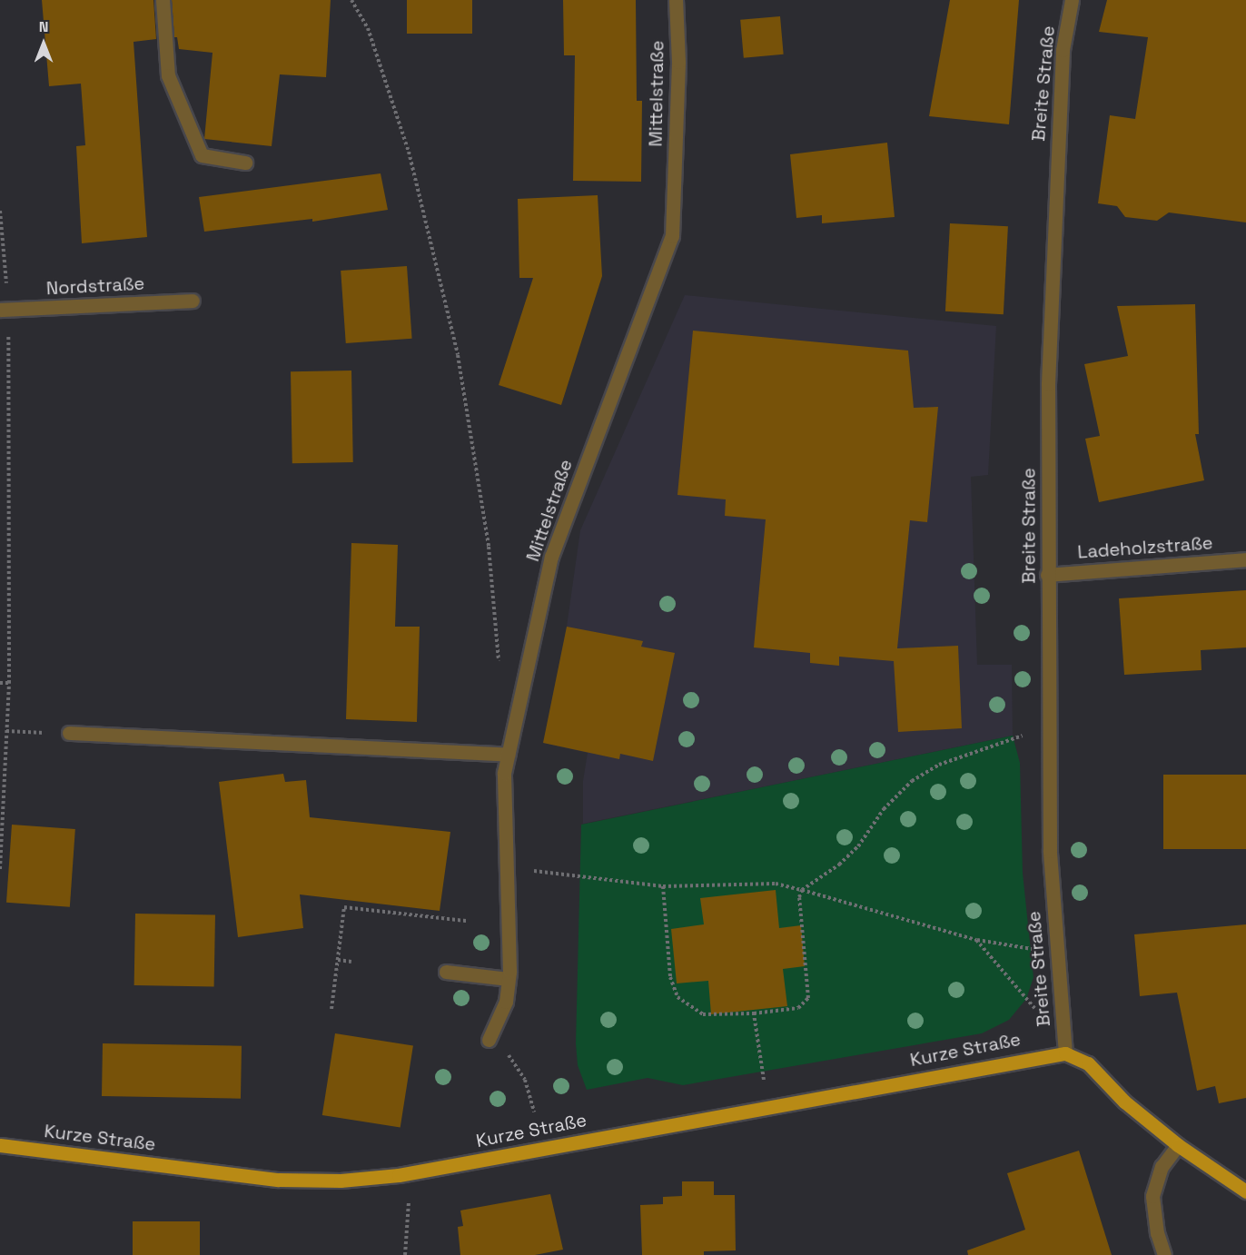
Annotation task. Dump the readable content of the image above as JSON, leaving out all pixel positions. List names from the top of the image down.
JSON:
{
  "streets": {
    "main road": ["Kurze Straße"],
    "street": [
      "Breite Straße",
      "Mittelstraße",
      "Nordstraße",
      "Ladeholzstraße"
    ]
  },
  "crossings": [
    ["Breite Straße", "Ladeholzstraße"],
    ["Breite Straße", "Kurze Straße"]
  ],
  "north": "top"
}
